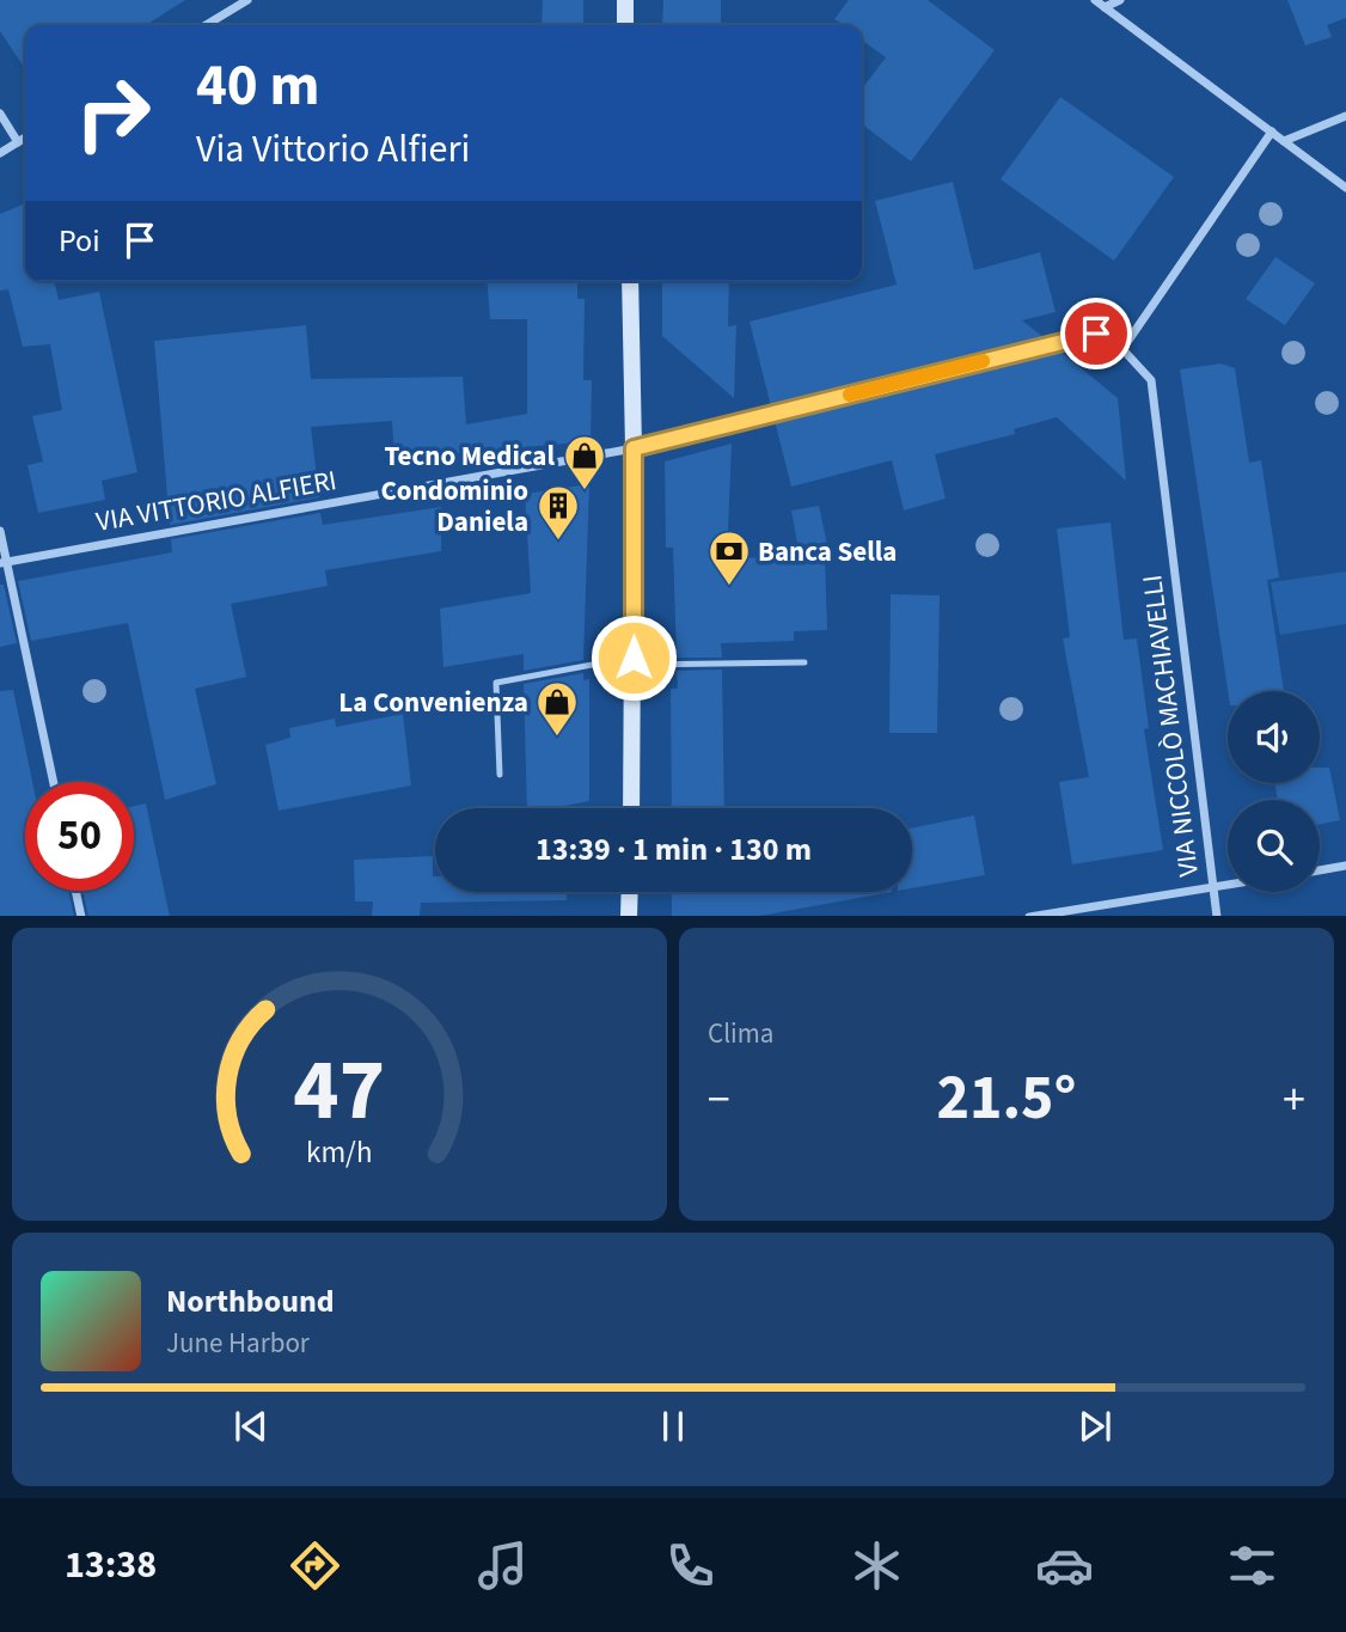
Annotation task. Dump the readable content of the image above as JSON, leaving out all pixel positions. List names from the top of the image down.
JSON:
{
  "streets": {
    "street": ["VIA VITTORIO ALFIERI", "VIA NICCOLÒ MACHIAVELLI"]
  },
  "crossings": [
    ["VIA VITTORIO ALFIERI", "VIA NICCOLÒ MACHIAVELLI"]
  ],
  "places": {
    "shop": ["Tecno Medical", "La Convenienza"],
    "building": ["Condominio Daniela"],
    "bank": ["Banca Sella"]
  },
  "page": {
    "turn": ["40 m", "Via Vittorio Alfieri"],
    "then": "Poi",
    "limit": "50",
    "trip": "13:39 · 1 min · 130 m",
    "tile": "Clima",
    "heat": ["−", "21.5°", "+"],
    "song": ["Northbound", "June Harbor"],
    "tabs": "13:38",
    "gauge": ["47", "km/h"]
  }
}
